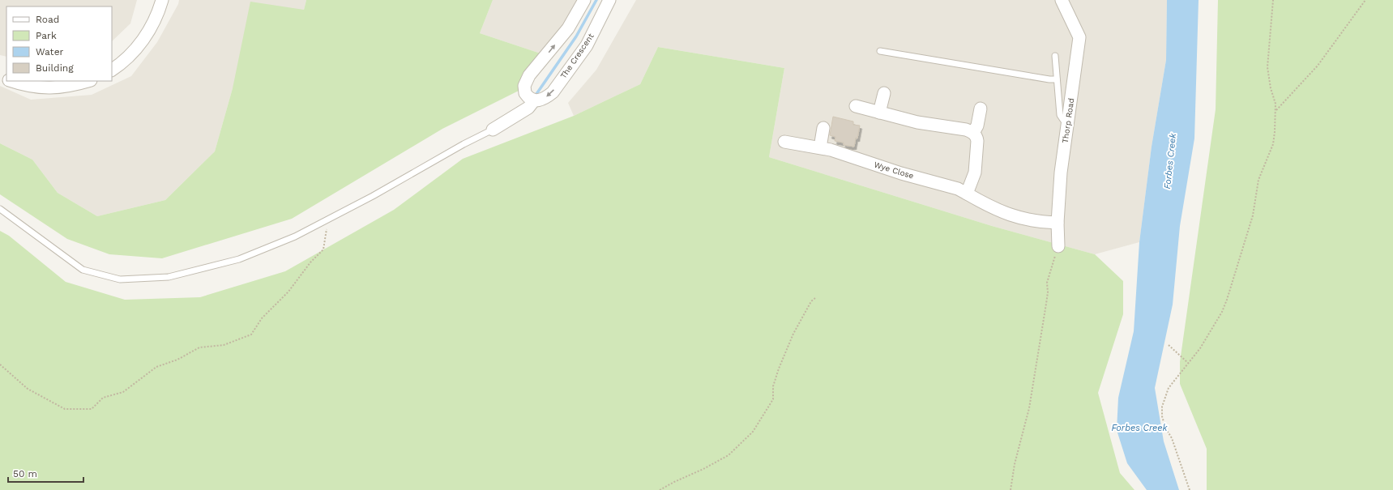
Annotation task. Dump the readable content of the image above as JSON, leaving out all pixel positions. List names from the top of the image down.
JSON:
{
  "streets": {
    "street": ["The Crescent", "Thorp Road", "Wye Close"]
  },
  "crossings": [
    ["Thorp Road", "Wye Close"]
  ],
  "one_way": ["The Crescent"],
  "water": ["Forbes Creek"],
  "legend": [
    "Road",
    "Park",
    "Water",
    "Building"
  ],
  "scale_bar": "50 m"
}
